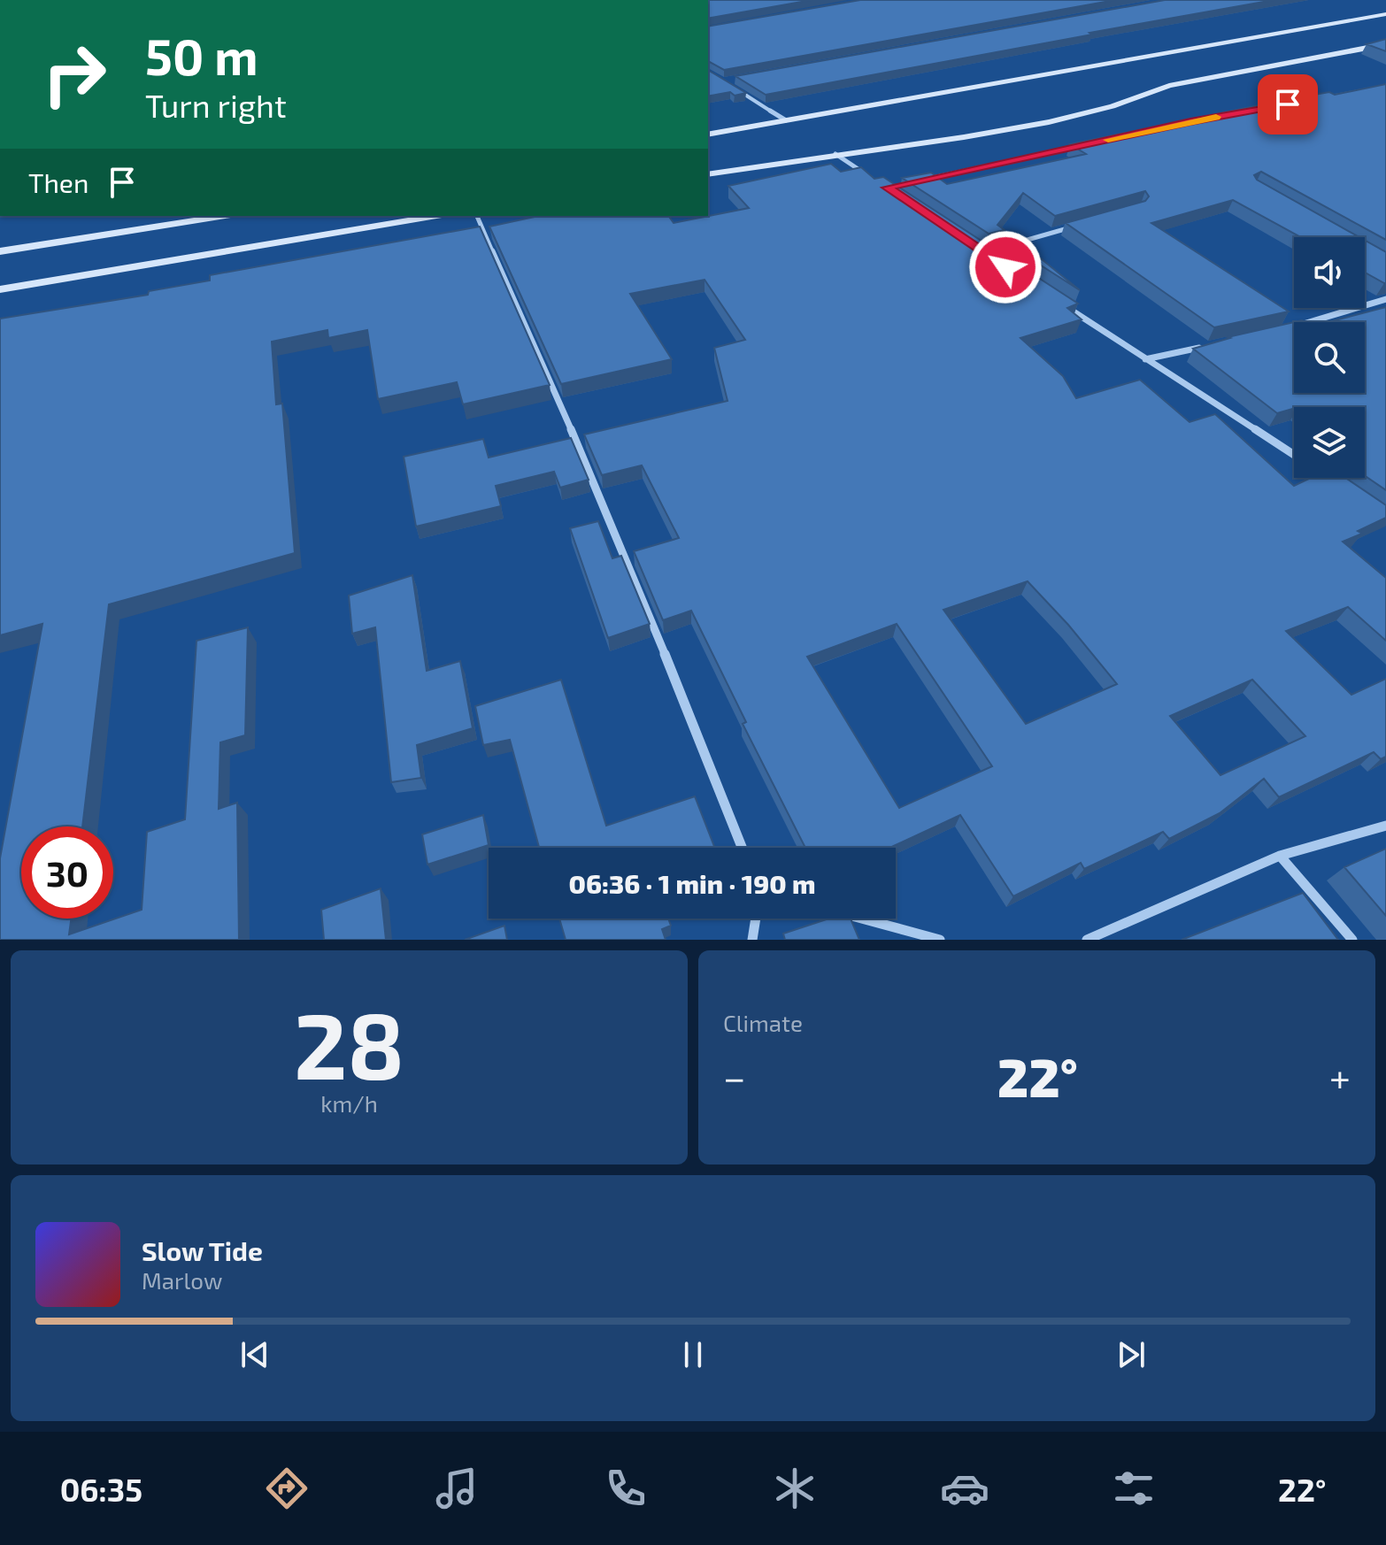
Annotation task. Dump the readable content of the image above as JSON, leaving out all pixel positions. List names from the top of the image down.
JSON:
{
  "page": {
    "turn": ["50 m", "Turn right"],
    "then": "Then",
    "limit": "30",
    "trip": "06:36 · 1 min · 190 m",
    "tile": [
      ["28", "km/h"],
      "Climate"
    ],
    "heat": ["−", "22°", "+"],
    "song": ["Slow Tide", "Marlow"],
    "tabs": ["06:35", "22°"]
  }
}
